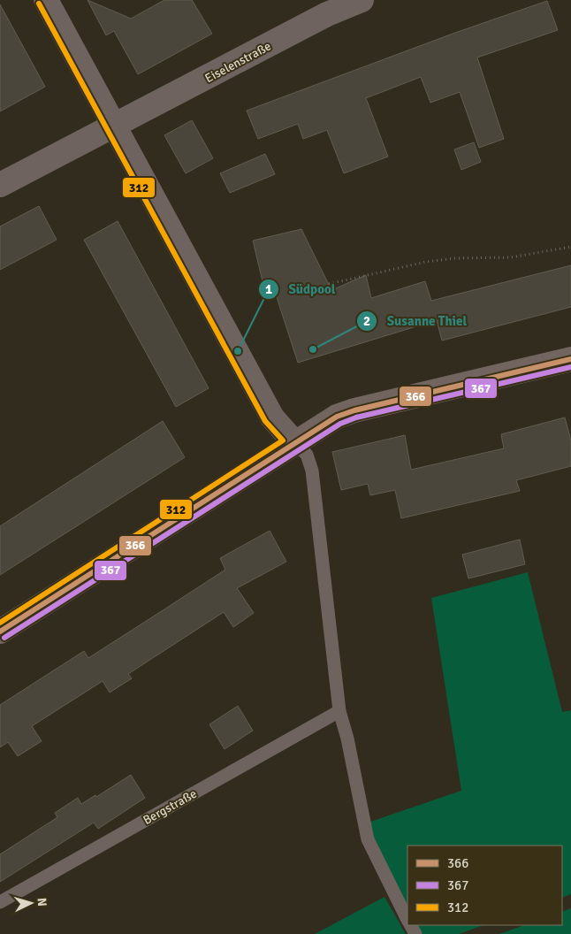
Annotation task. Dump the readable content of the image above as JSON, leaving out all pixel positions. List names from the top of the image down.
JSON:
{
  "streets": {
    "street": ["Eiselenstraße"],
    "lane": ["Bergstraße"]
  },
  "places": ["Susanne Thiel", "Südpool"],
  "lines": ["transit line 312", "transit line 366", "transit line 367"],
  "legend": ["366", "367", "312"],
  "north": "right"
}
